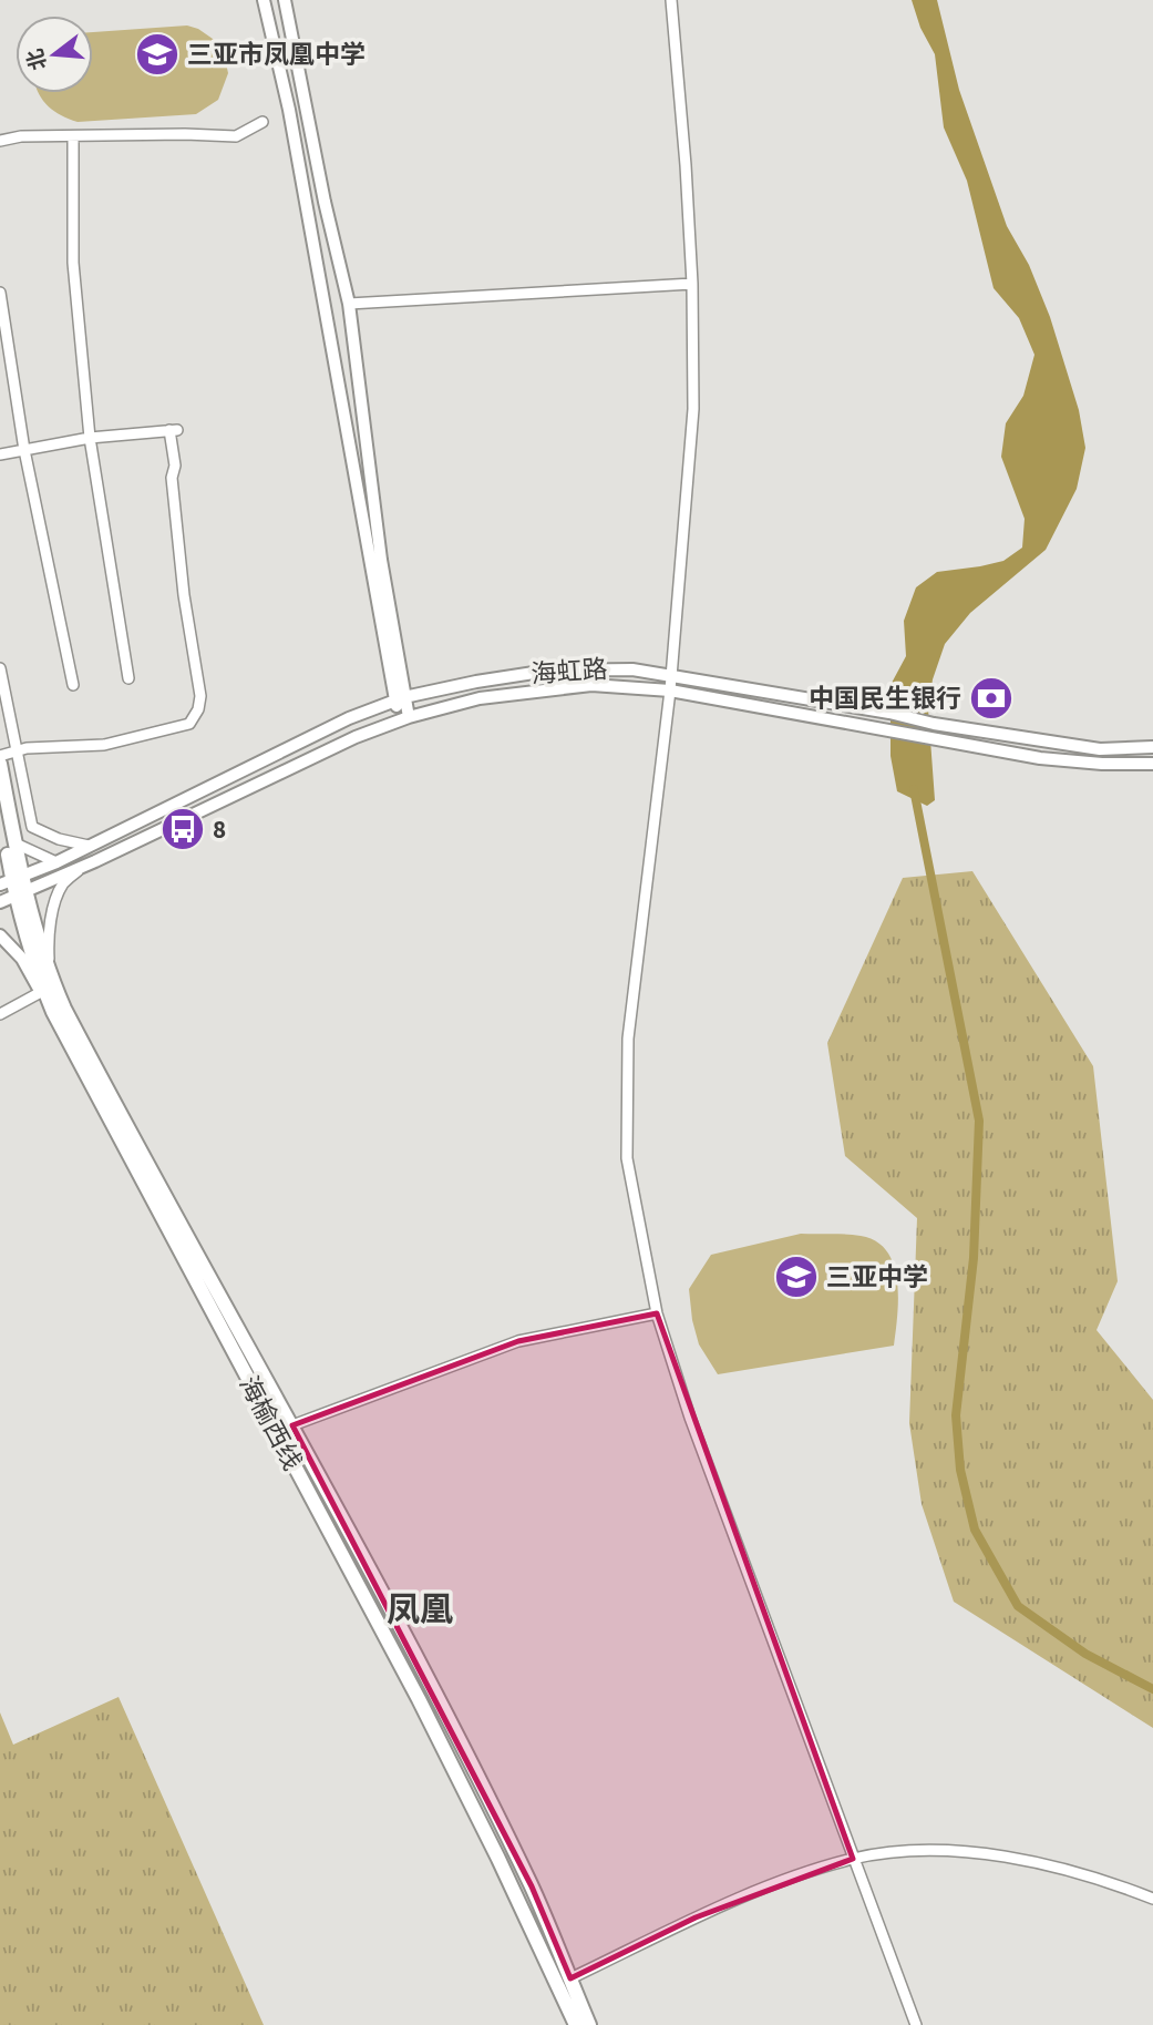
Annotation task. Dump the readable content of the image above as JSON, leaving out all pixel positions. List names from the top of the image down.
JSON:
{
  "streets": {
    "highway": ["海榆西线"],
    "main road": ["海虹路"]
  },
  "crossings": [
    ["海虹路", "海榆西线"]
  ],
  "districts": ["凤凰"],
  "places": {
    "school or university": ["三亚市凤凰中学", "三亚中学"],
    "bank": ["中国民生银行"],
    "bus stop": ["8"]
  },
  "north": "left"
}
